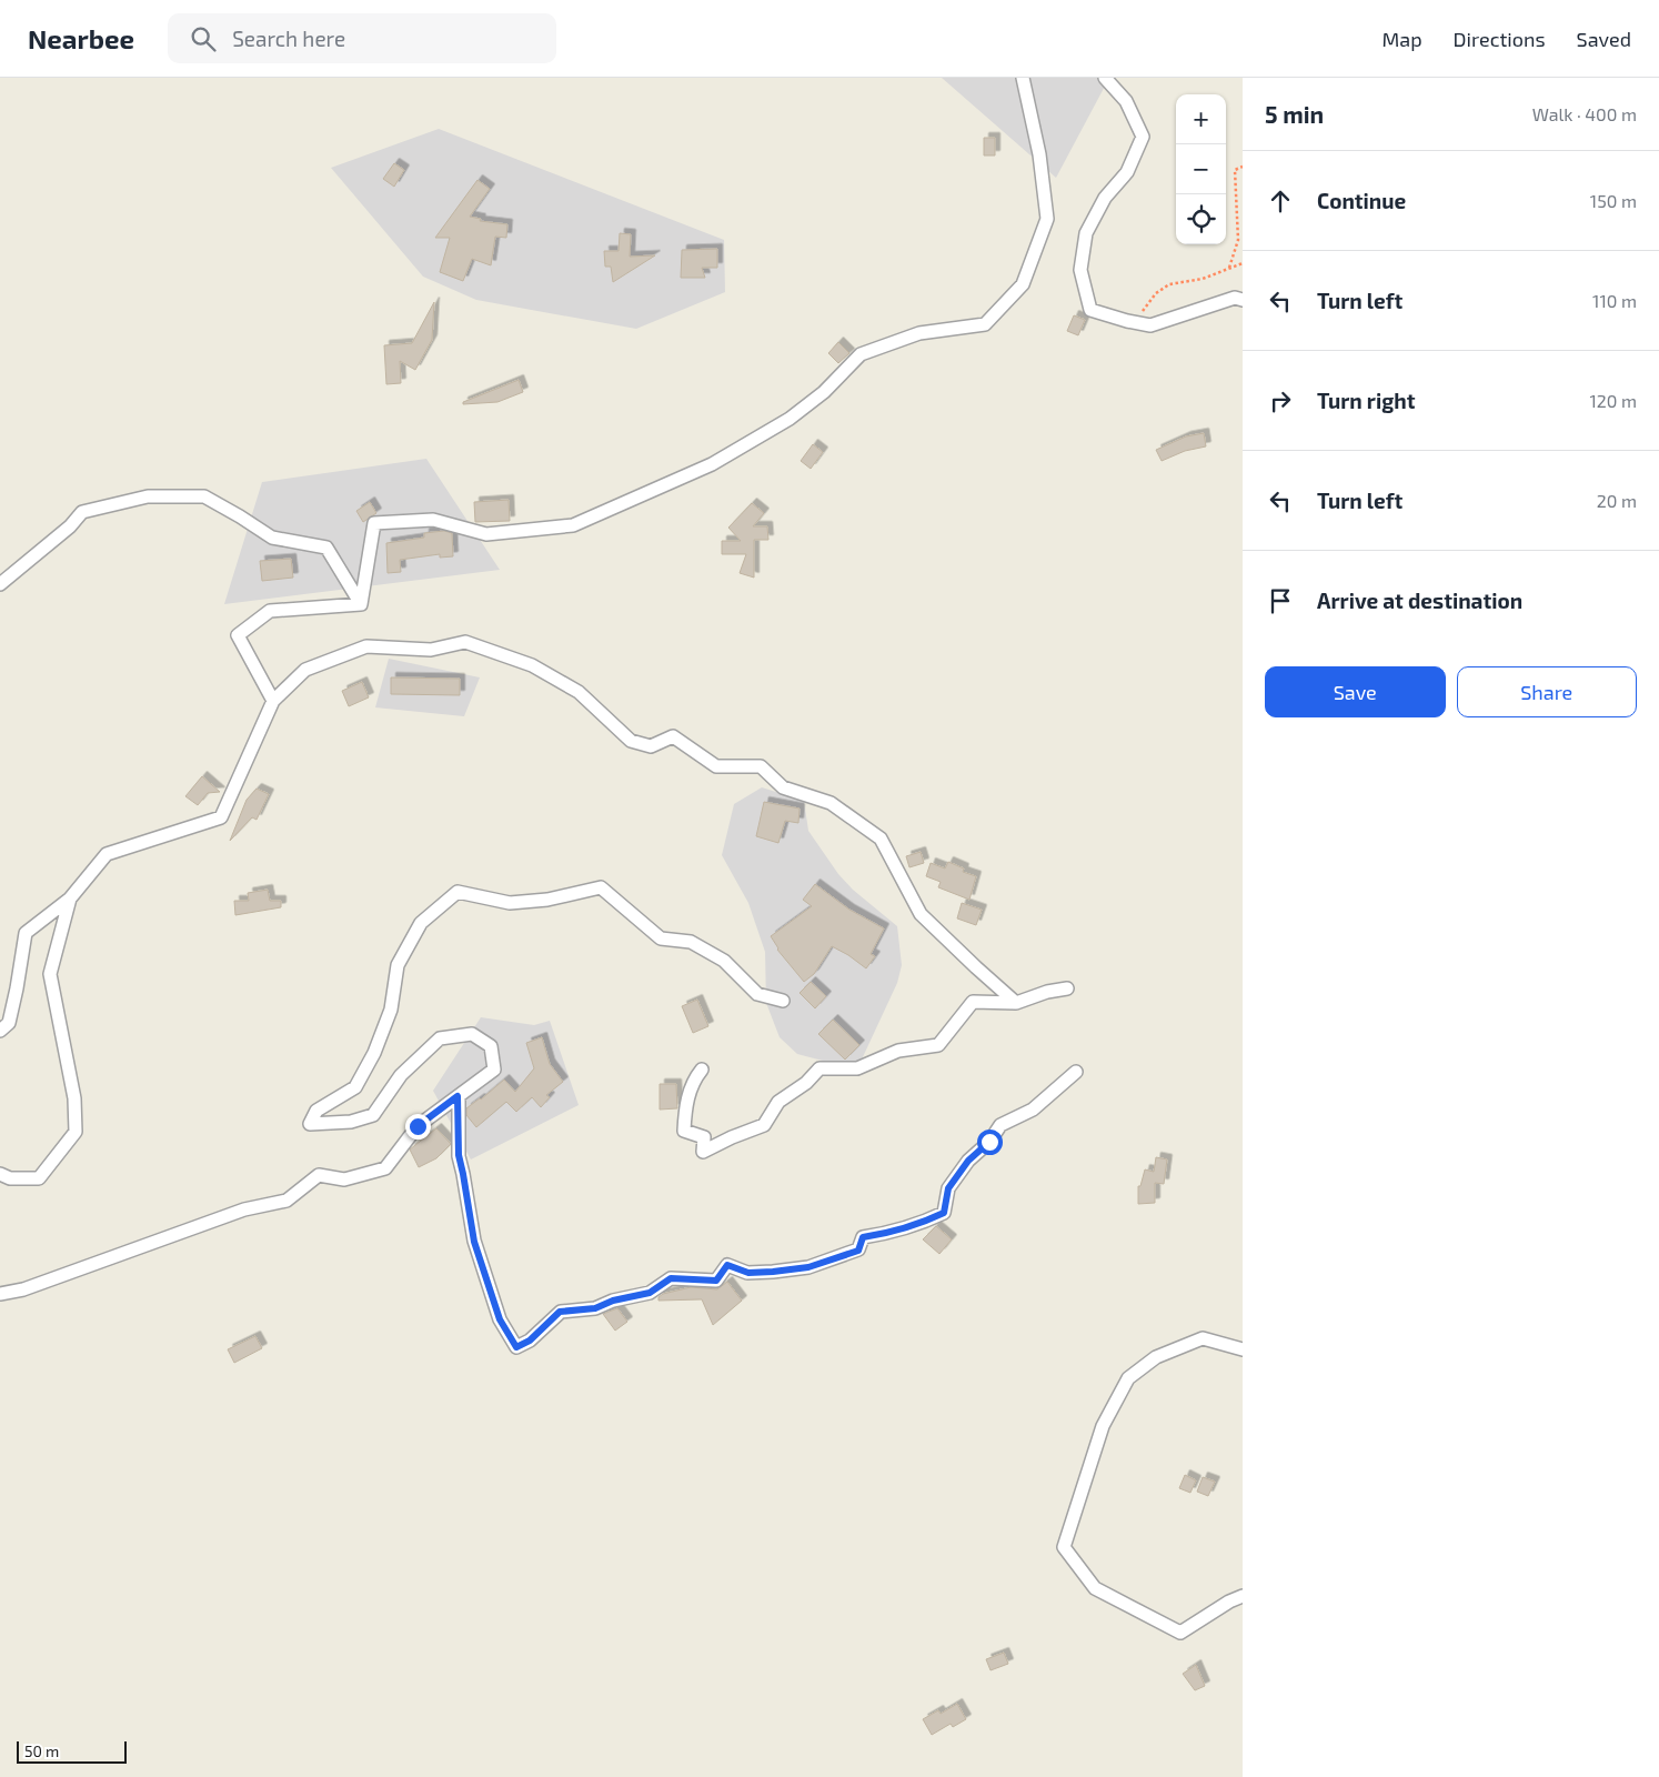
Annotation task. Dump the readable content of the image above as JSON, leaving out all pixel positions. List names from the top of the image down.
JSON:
{
  "scale_bar": "50 m",
  "page": {
    "header": "Nearbee",
    "search": "Search here",
    "nav": ["Map", "Directions", "Saved"],
    "heading": ["5 min", "Walk · 400 m"],
    "map_buttons": ["+", "−"],
    "list": [
      ["Continue", "150 m"],
      ["Turn left", "110 m"],
      ["Turn right", "120 m"],
      ["Turn left", "20 m"],
      "Arrive at destination"
    ],
    "buttons": ["Save", "Share"],
    "scale": "50 m"
  }
}
